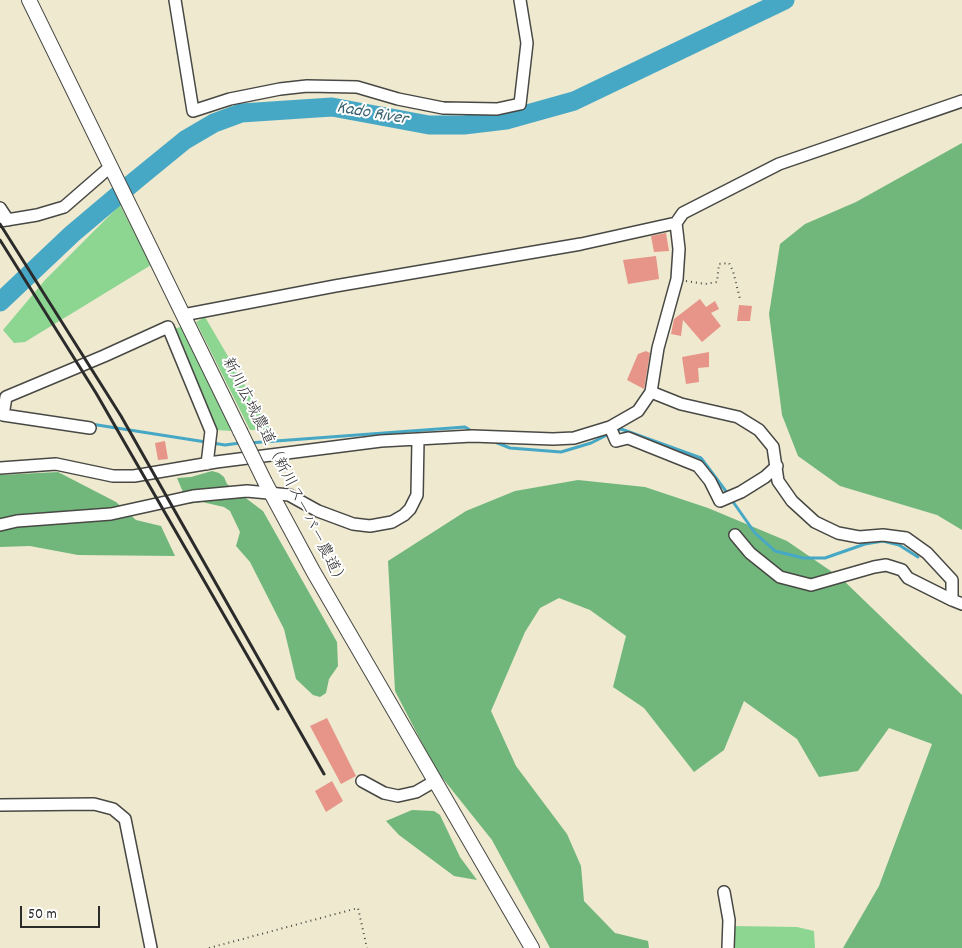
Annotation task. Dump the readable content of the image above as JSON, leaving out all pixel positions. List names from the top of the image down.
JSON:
{
  "streets": {
    "street": ["新川広域農道（新川スーパー農道）"]
  },
  "water": ["Kado River"],
  "scale_bar": "50 m"
}
